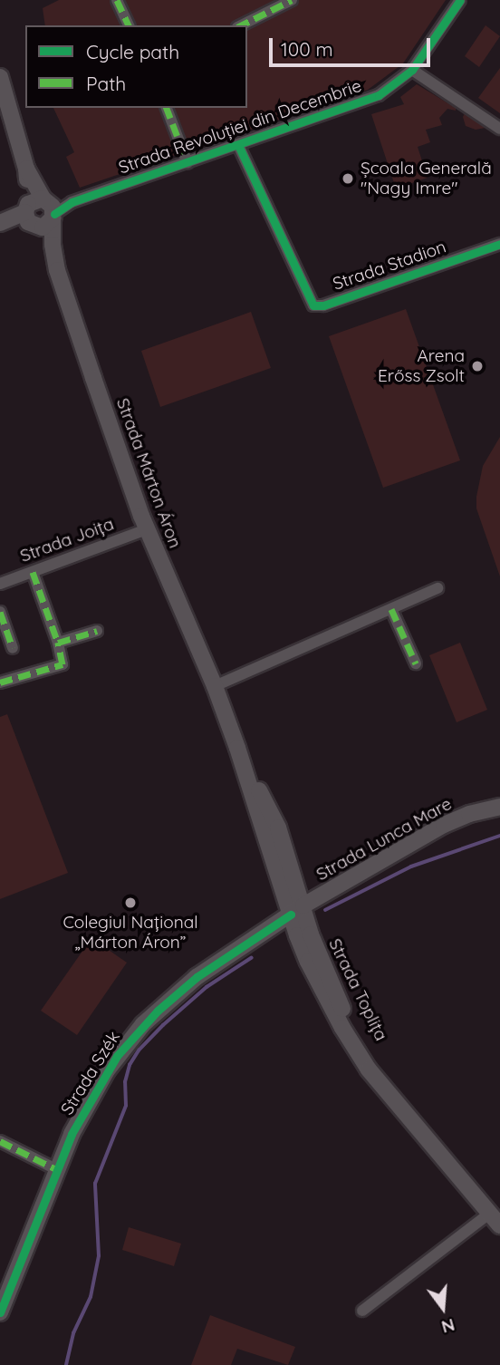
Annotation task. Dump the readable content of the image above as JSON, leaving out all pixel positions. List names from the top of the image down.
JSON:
{
  "streets": {
    "main road": [
      "Strada Márton Áron",
      "Strada Lunca Mare",
      "Strada Toplița",
      "Strada Szék"
    ],
    "street": ["Strada Revoluției din Decembrie", "Strada Stadion", "Strada Joița"]
  },
  "crossings": [
    ["Strada Revoluției din Decembrie", "Strada Stadion"],
    ["Strada Revoluției din Decembrie", "Strada Márton Áron"],
    ["Strada Márton Áron", "Strada Joița"],
    ["Strada Márton Áron", "Strada Lunca Mare"],
    ["Strada Márton Áron", "Strada Toplița"],
    ["Strada Márton Áron", "Strada Szék"],
    ["Strada Lunca Mare", "Strada Toplița"],
    ["Strada Lunca Mare", "Strada Szék"],
    ["Strada Toplița", "Strada Szék"]
  ],
  "places": ["Școala Generală \"Nagy Imre\"", "Arena Erőss Zsolt", "Colegiul Național „Márton Áron”"],
  "legend": ["Cycle path", "Path"],
  "scale_bar": "100 m",
  "north": "bottom"
}
